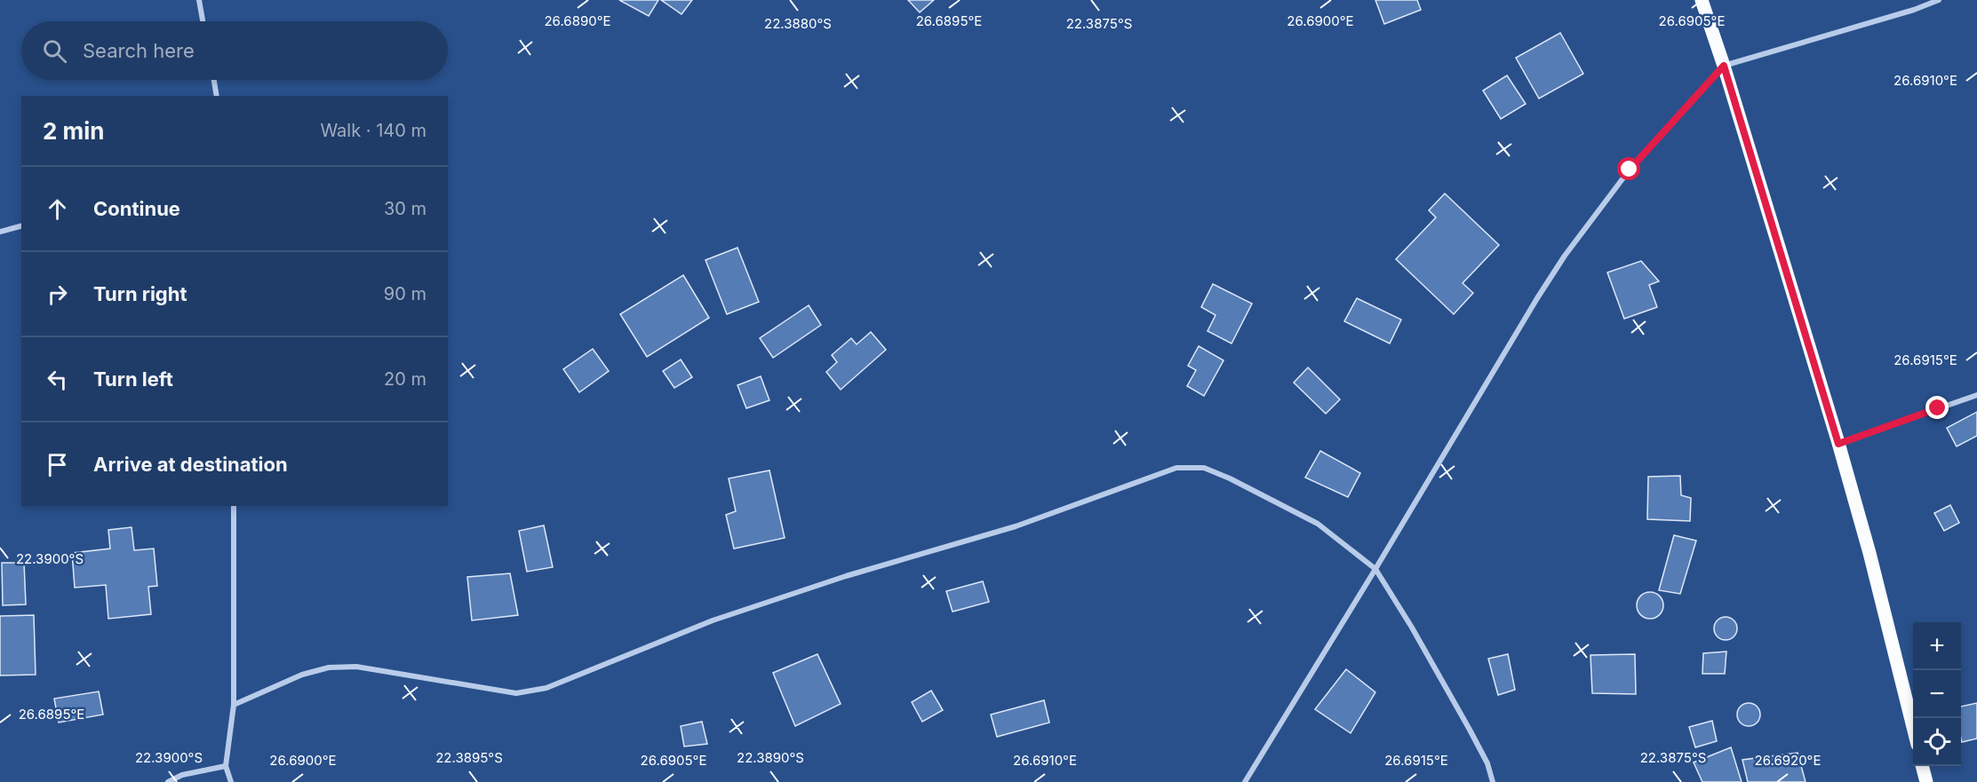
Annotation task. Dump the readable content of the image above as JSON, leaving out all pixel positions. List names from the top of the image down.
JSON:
{
  "page": {
    "search": "Search here",
    "heading": ["2 min", "Walk · 140 m"],
    "list": [
      ["Continue", "30 m"],
      ["Turn right", "90 m"],
      ["Turn left", "20 m"],
      "Arrive at destination"
    ],
    "map_buttons": ["+", "−"]
  },
  "coordinates": [
    "26.6890°E",
    "26.6895°E",
    "26.6900°E",
    "26.6905°E",
    "22.3880°S",
    "22.3875°S",
    "26.6910°E",
    "26.6915°E",
    "22.3900°S",
    "22.3895°S",
    "22.3890°S",
    "26.6920°E"
  ]
}
